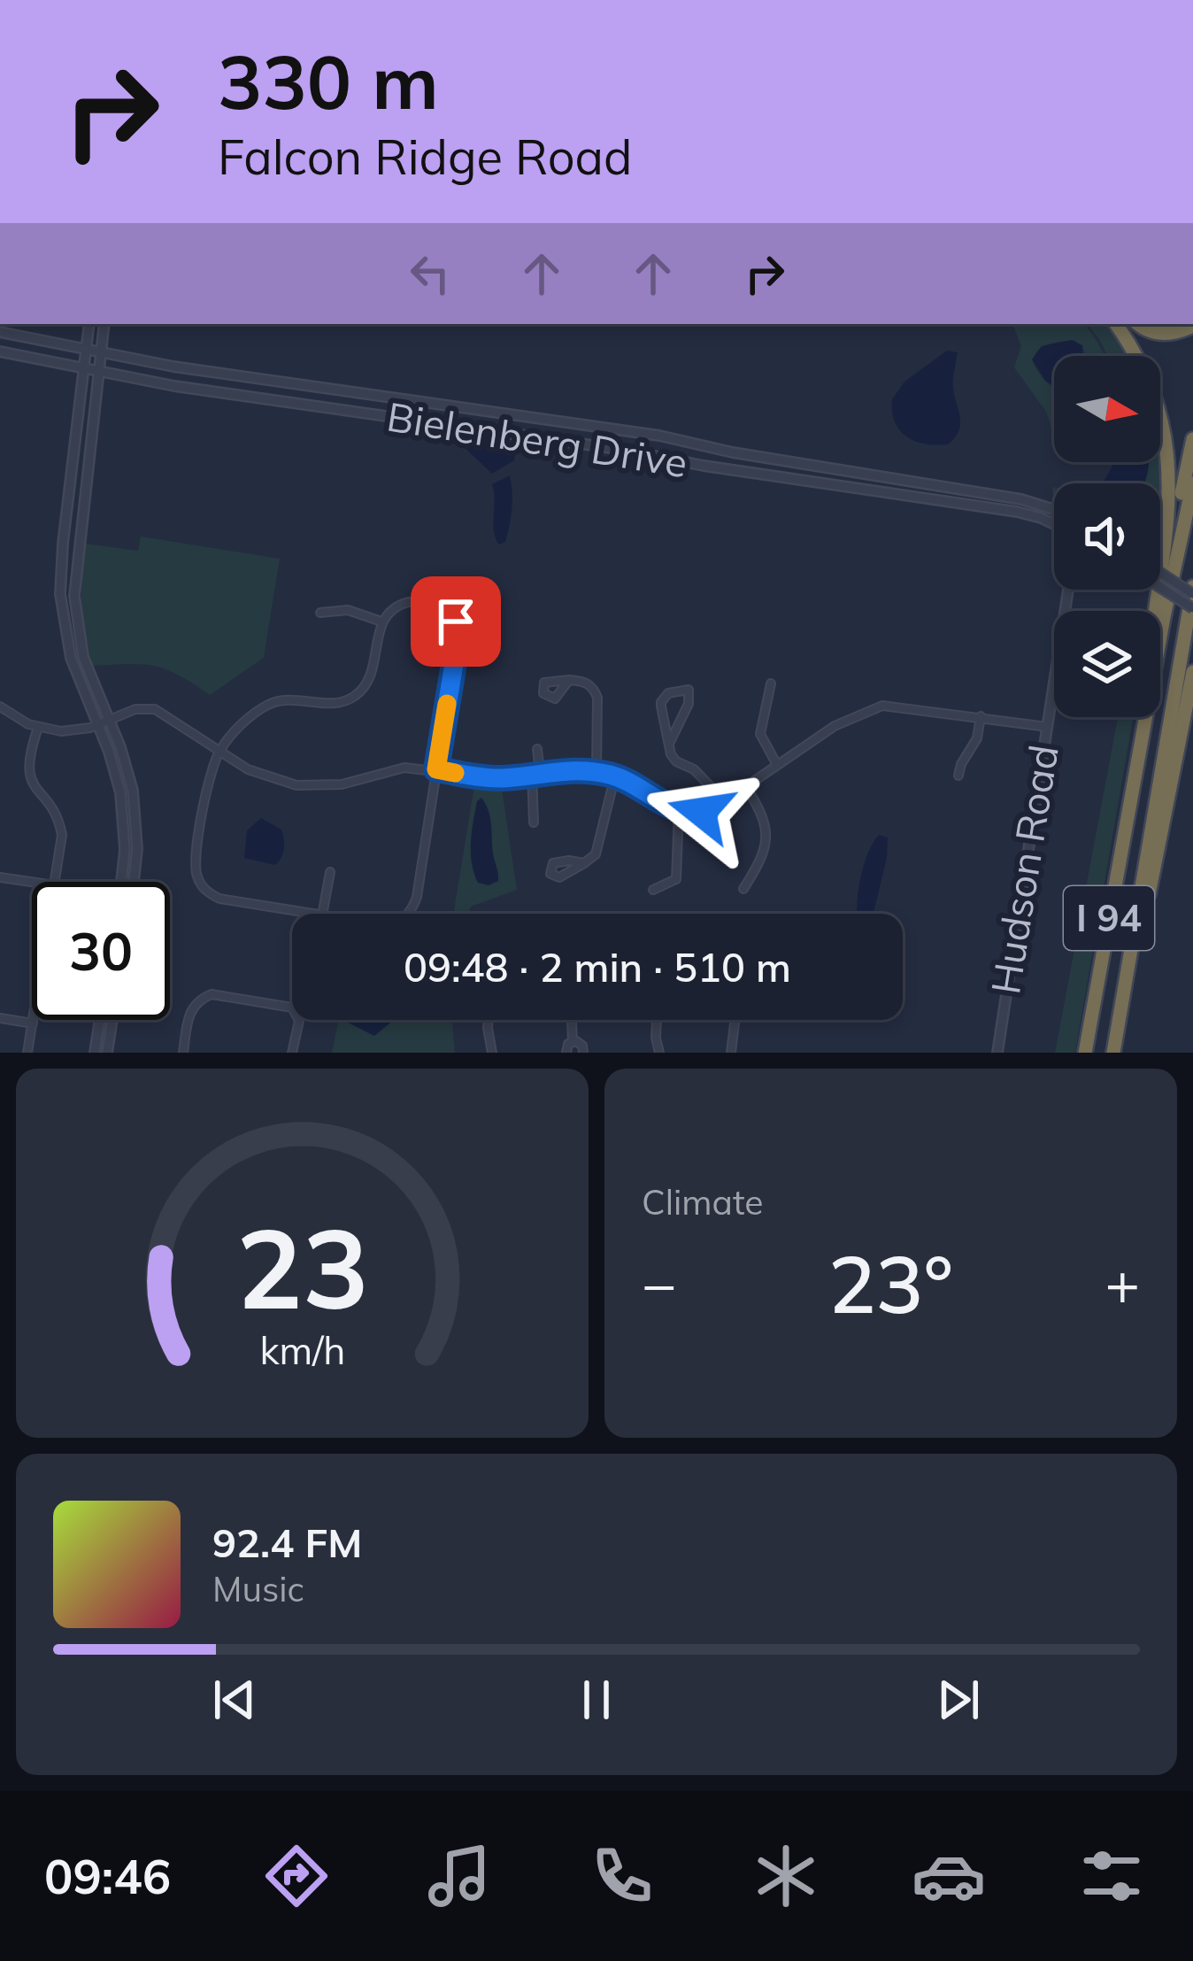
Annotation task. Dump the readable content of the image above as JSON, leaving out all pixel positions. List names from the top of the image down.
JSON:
{
  "streets": {
    "highway": ["I 94"],
    "street": ["Bielenberg Drive", "Hudson Road"]
  },
  "north": "right",
  "page": {
    "turn": ["330 m", "Falcon Ridge Road"],
    "limit": "30",
    "trip": "09:48 · 2 min · 510 m",
    "tile": "Climate",
    "heat": ["−", "23°", "+"],
    "song": ["92.4 FM", "Music"],
    "tabs": "09:46",
    "gauge": ["23", "km/h"]
  }
}
